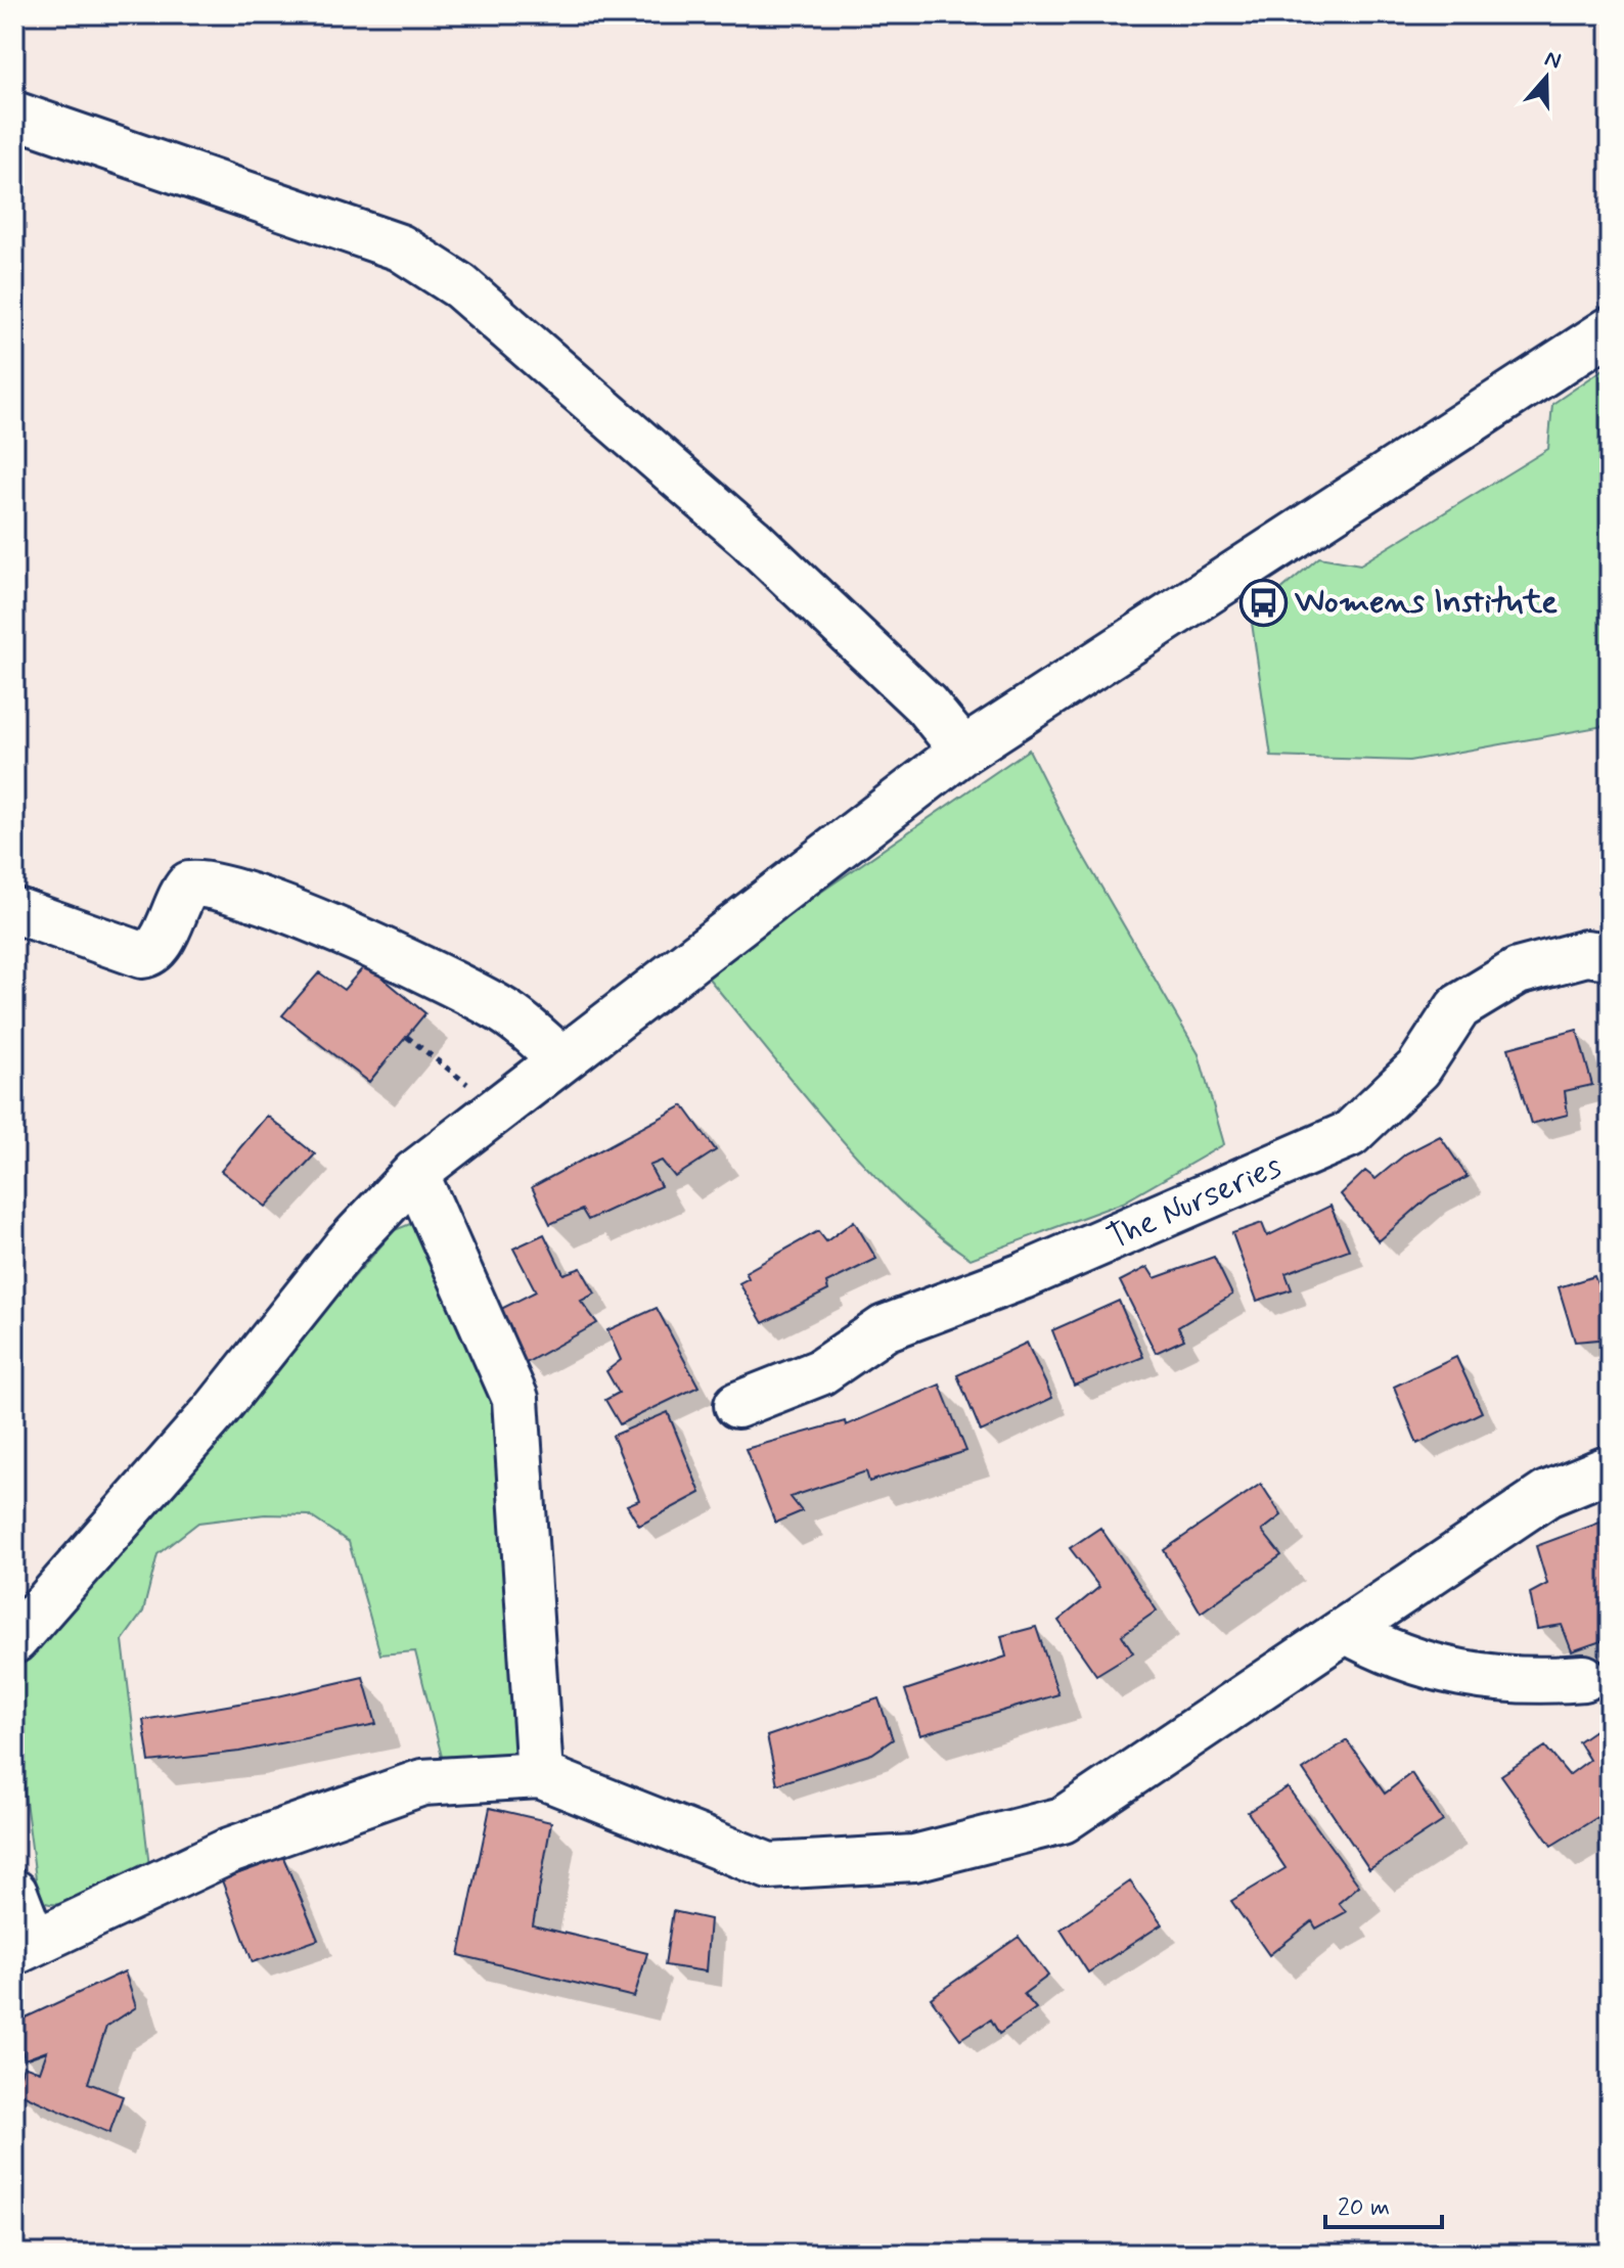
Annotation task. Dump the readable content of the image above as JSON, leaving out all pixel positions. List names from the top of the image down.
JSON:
{
  "streets": {
    "street": ["The Nurseries"]
  },
  "places": {
    "bus stop": ["Womens Institute"]
  },
  "scale_bar": "20 m",
  "north": "top"
}
